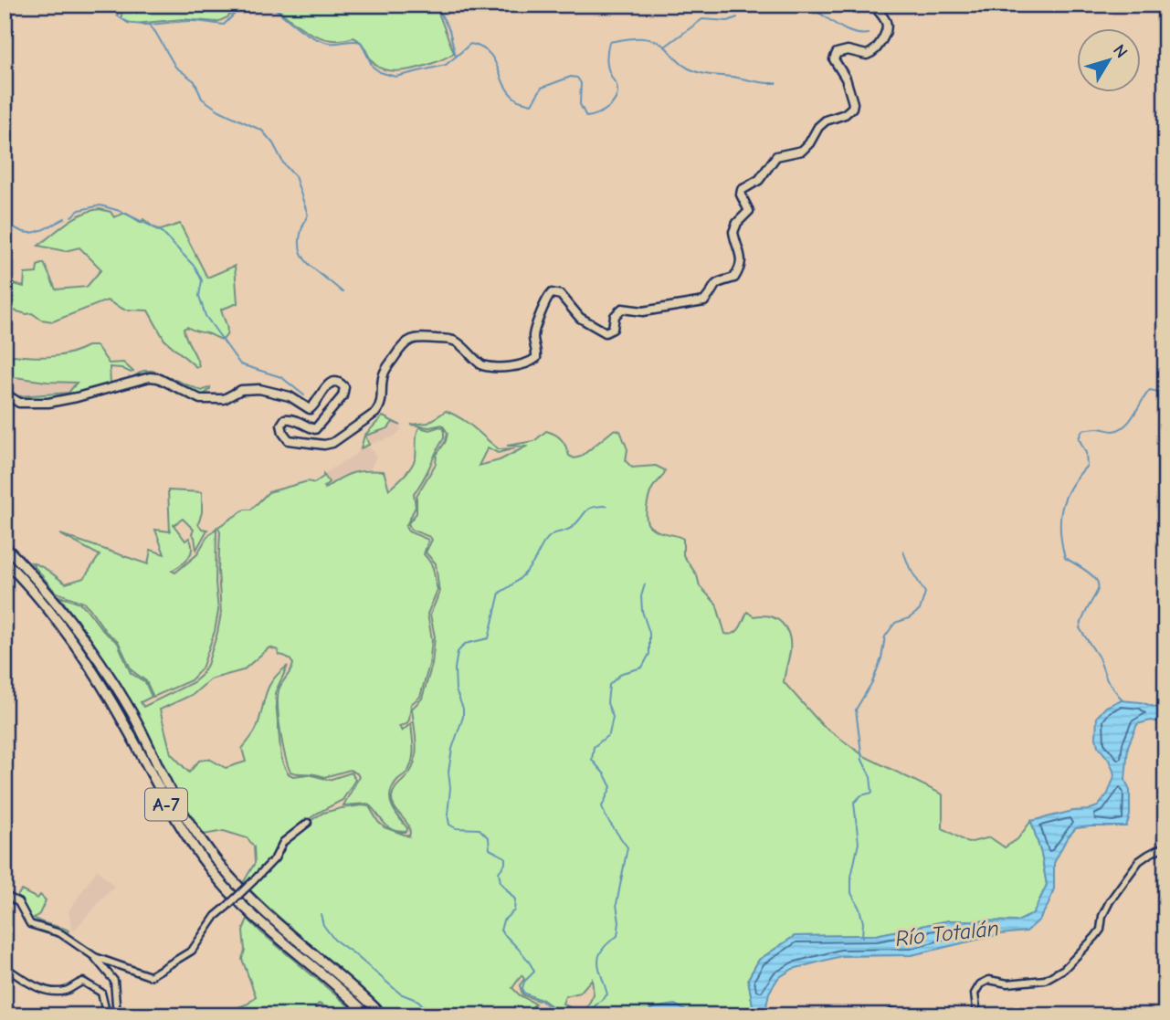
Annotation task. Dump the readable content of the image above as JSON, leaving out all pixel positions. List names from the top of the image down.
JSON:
{
  "streets": {
    "highway": ["A-7"]
  },
  "water": ["Río Totalán"],
  "north": "top right"
}
